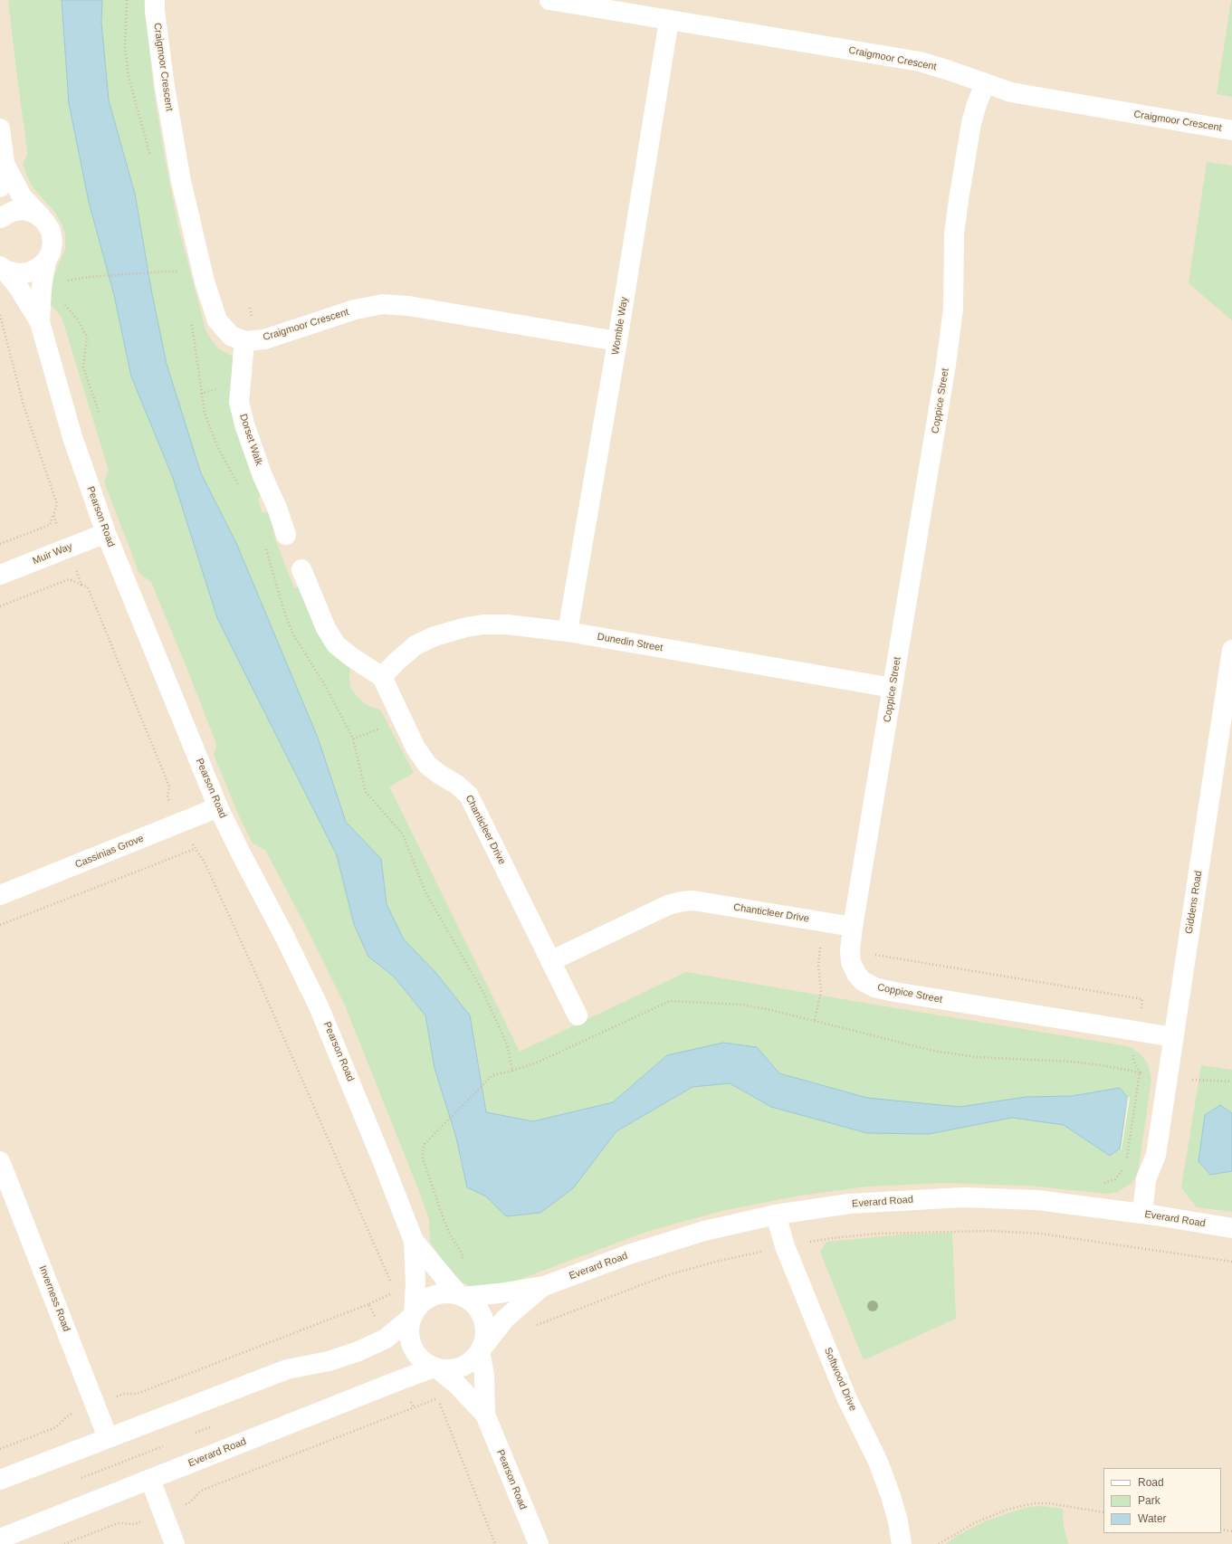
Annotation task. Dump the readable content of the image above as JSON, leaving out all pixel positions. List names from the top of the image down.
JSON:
{
  "streets": {
    "street": [
      "Craigmoor Crescent",
      "Womble Way",
      "Coppice Street",
      "Dorset Walk",
      "Pearson Road",
      "Muir Way",
      "Dunedin Street",
      "Chanticleer Drive",
      "Cassinias Grove",
      "Giddens Road",
      "Everard Road",
      "Inverness Road",
      "Softwood Drive"
    ]
  },
  "crossings": [
    ["Craigmoor Crescent", "Womble Way"],
    ["Craigmoor Crescent", "Coppice Street"],
    ["Craigmoor Crescent", "Dorset Walk"],
    ["Womble Way", "Dunedin Street"],
    ["Coppice Street", "Dunedin Street"],
    ["Coppice Street", "Chanticleer Drive"],
    ["Coppice Street", "Giddens Road"],
    ["Pearson Road", "Muir Way"],
    ["Pearson Road", "Cassinias Grove"],
    ["Pearson Road", "Everard Road"],
    ["Dunedin Street", "Chanticleer Drive"],
    ["Giddens Road", "Everard Road"],
    ["Everard Road", "Softwood Drive"]
  ],
  "legend": ["Road", "Park", "Water"]
}
